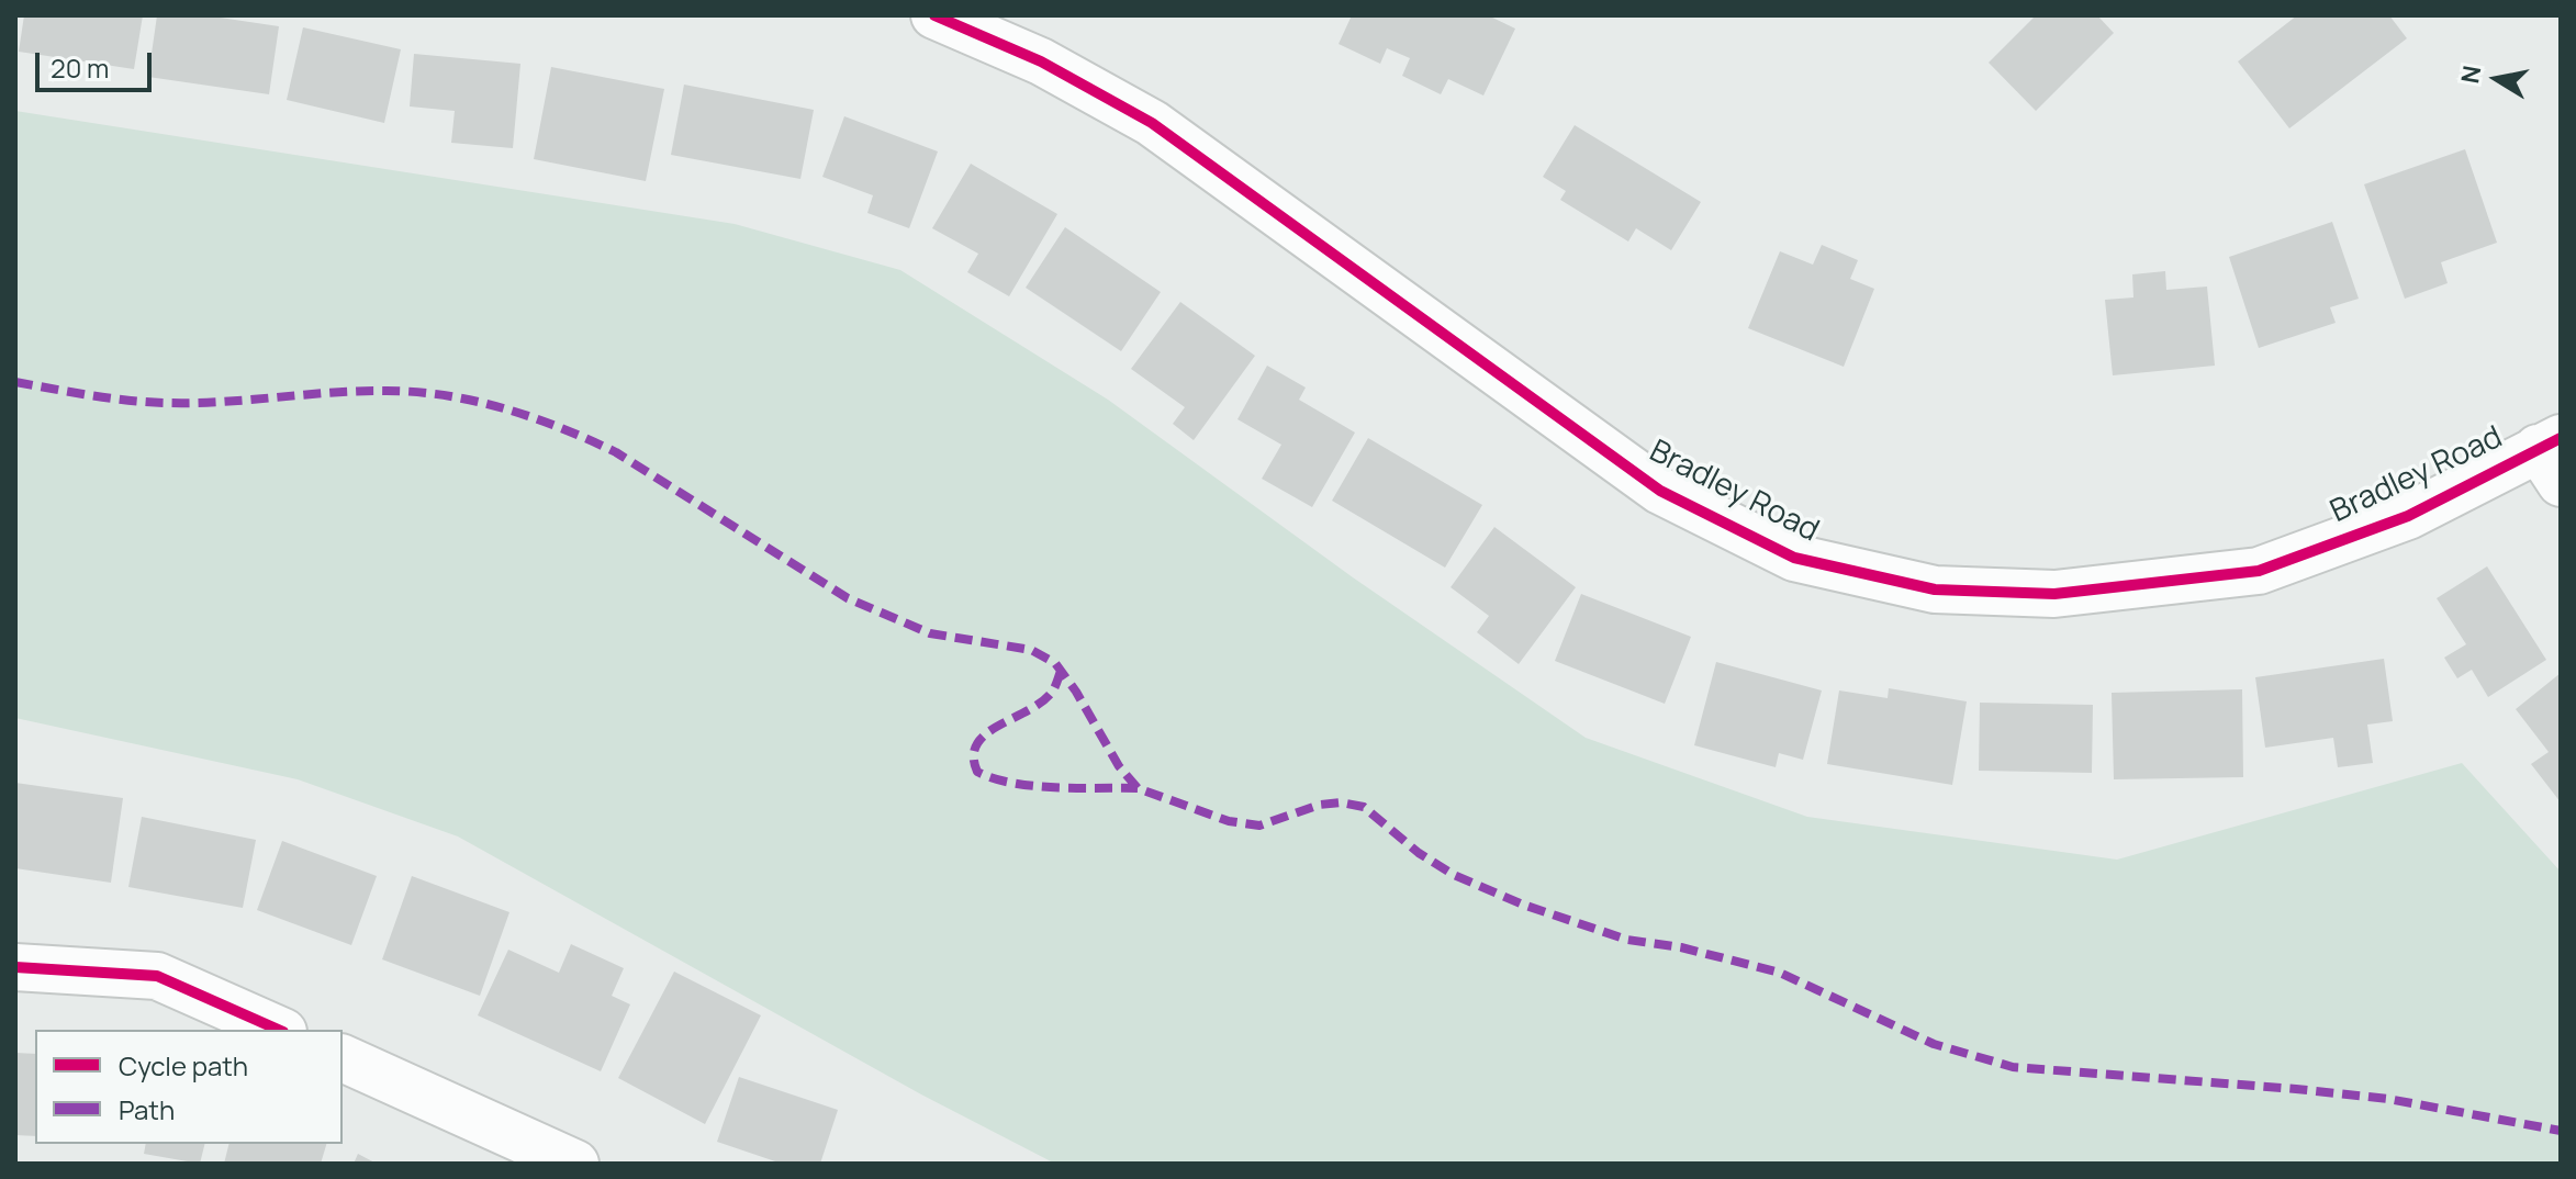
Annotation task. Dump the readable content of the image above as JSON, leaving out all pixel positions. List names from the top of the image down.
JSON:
{
  "streets": {
    "street": ["Bradley Road"]
  },
  "legend": ["Cycle path", "Path"],
  "scale_bar": "20 m",
  "north": "left"
}
